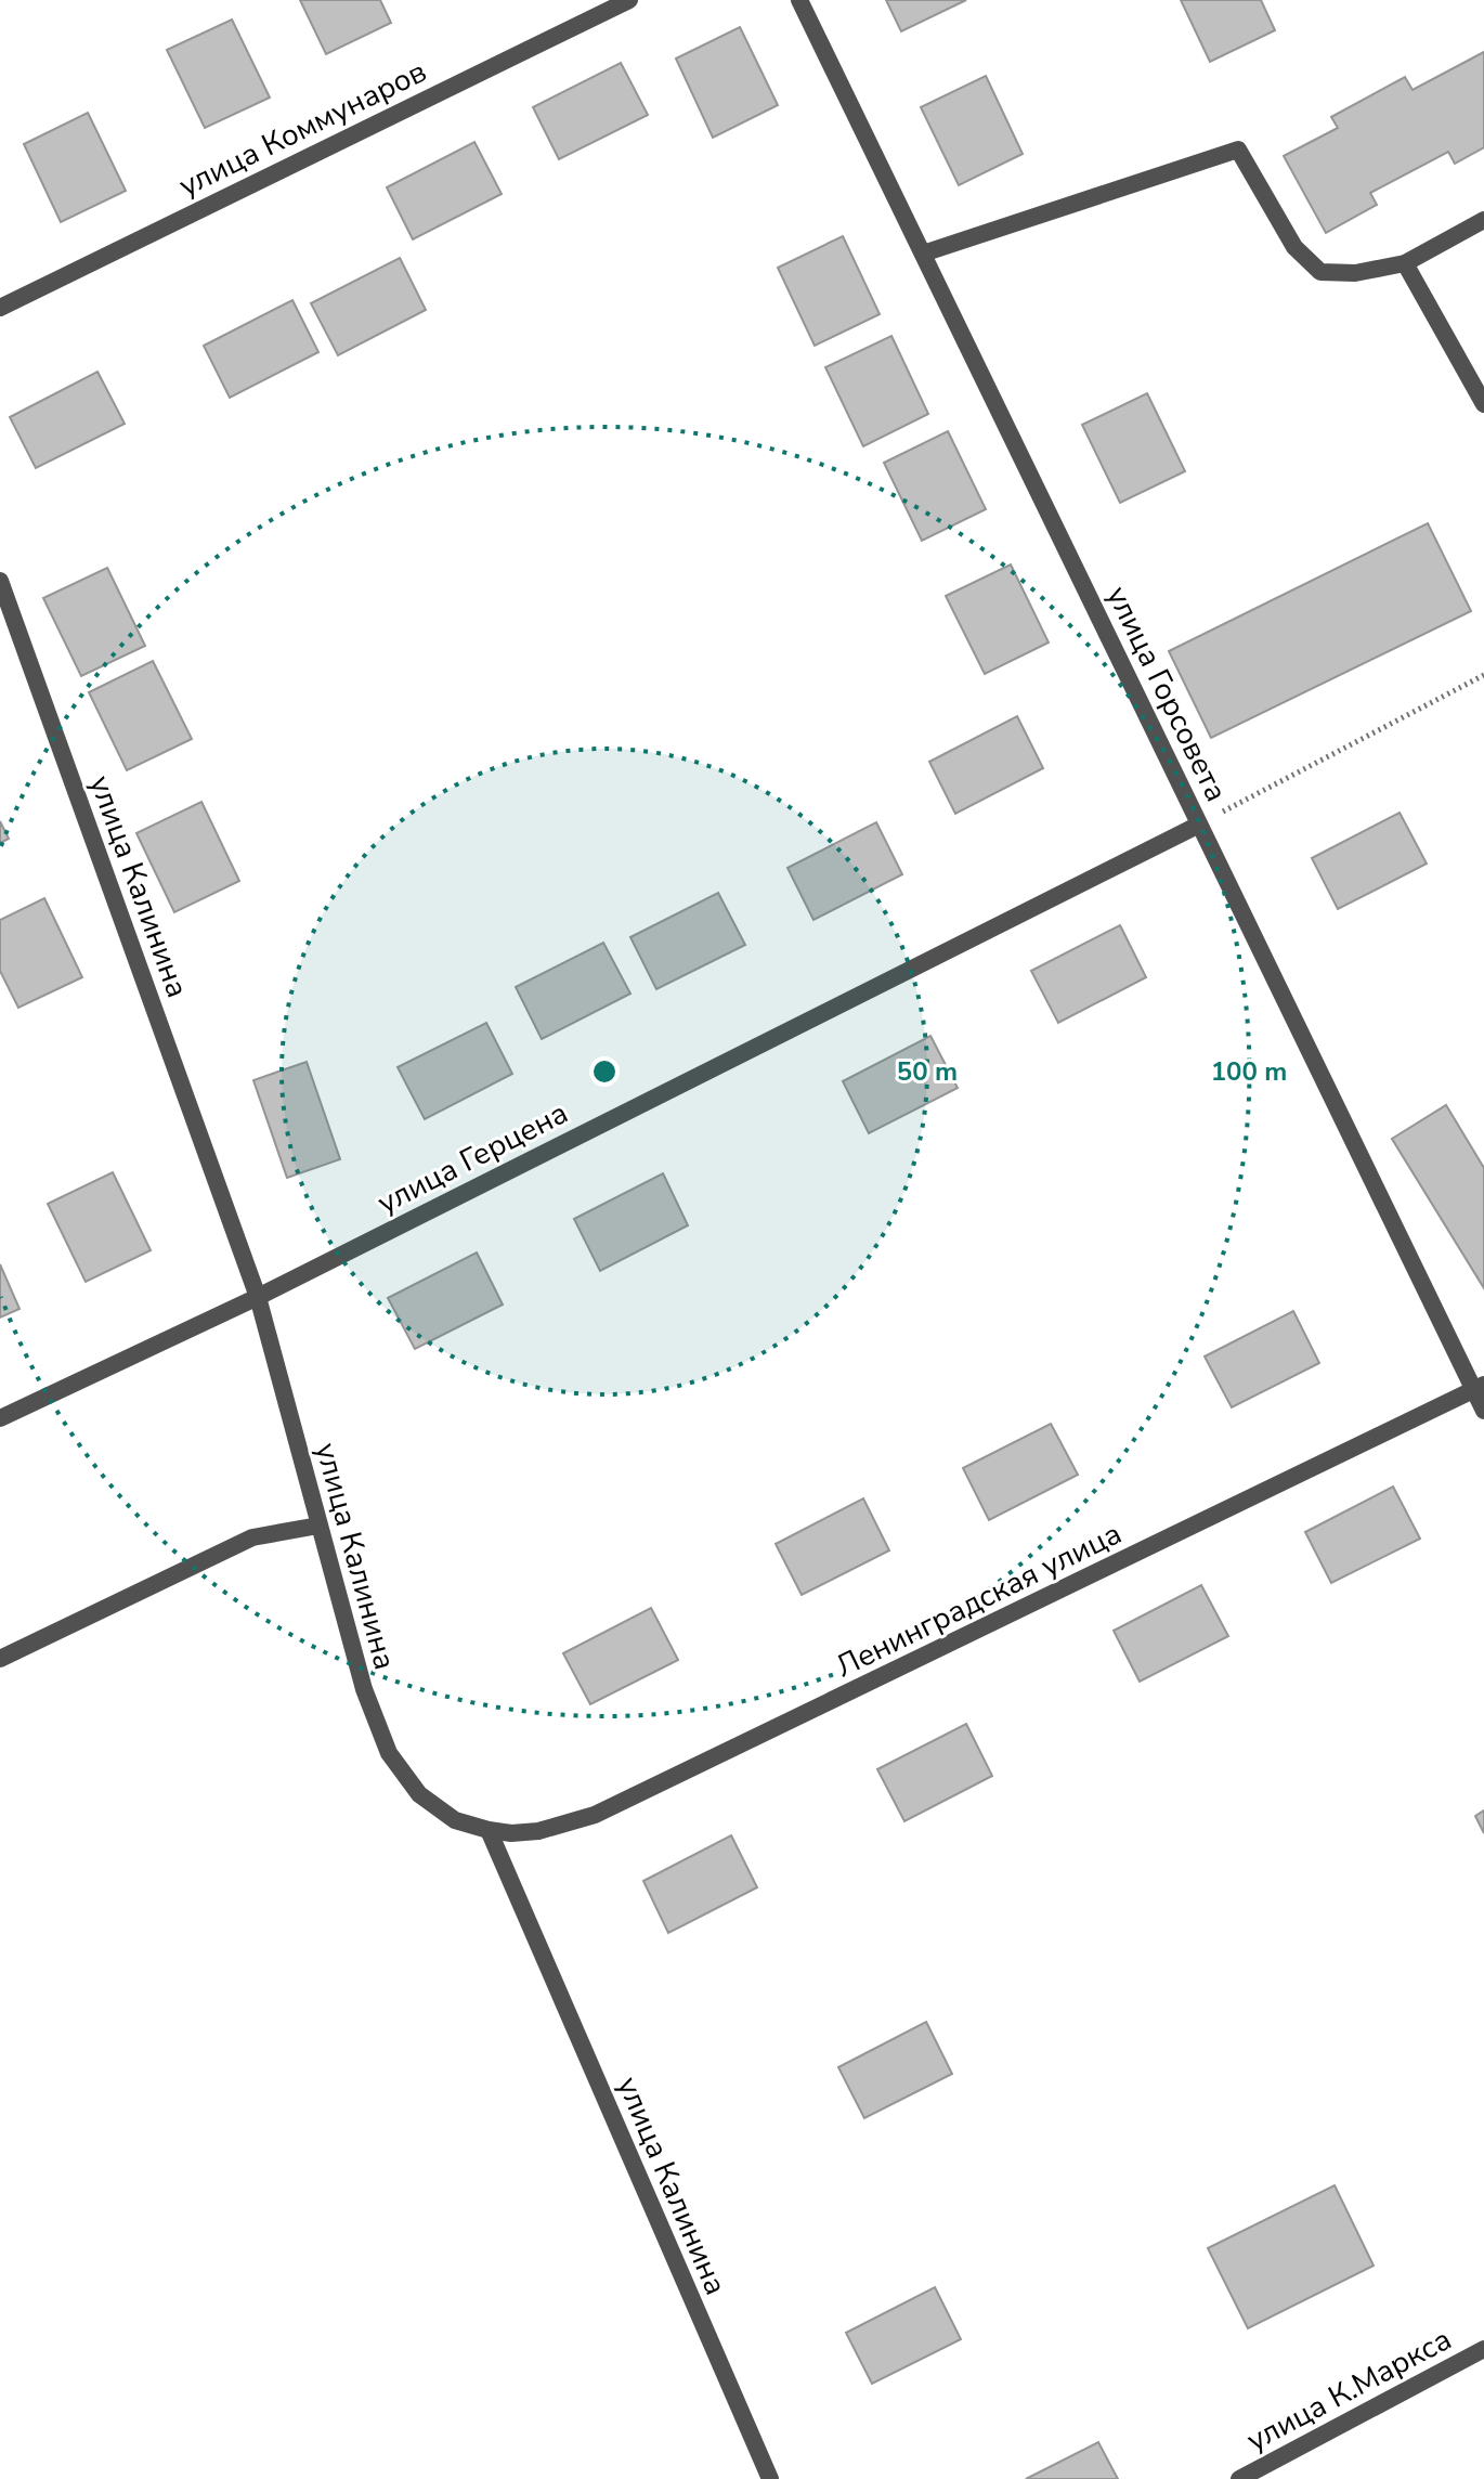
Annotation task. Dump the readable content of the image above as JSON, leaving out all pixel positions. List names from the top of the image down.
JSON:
{
  "streets": {
    "street": [
      "улица Коммунаров",
      "улица Горсовета",
      "улица Калинина",
      "улица Герцена",
      "Ленинградская улица",
      "улица К.Маркса"
    ]
  },
  "crossings": [
    ["улица Горсовета", "улица Герцена"],
    ["улица Горсовета", "Ленинградская улица"],
    ["улица Калинина", "улица Герцена"],
    ["улица Калинина", "Ленинградская улица"]
  ],
  "rings": ["50 m", "100 m"]
}
